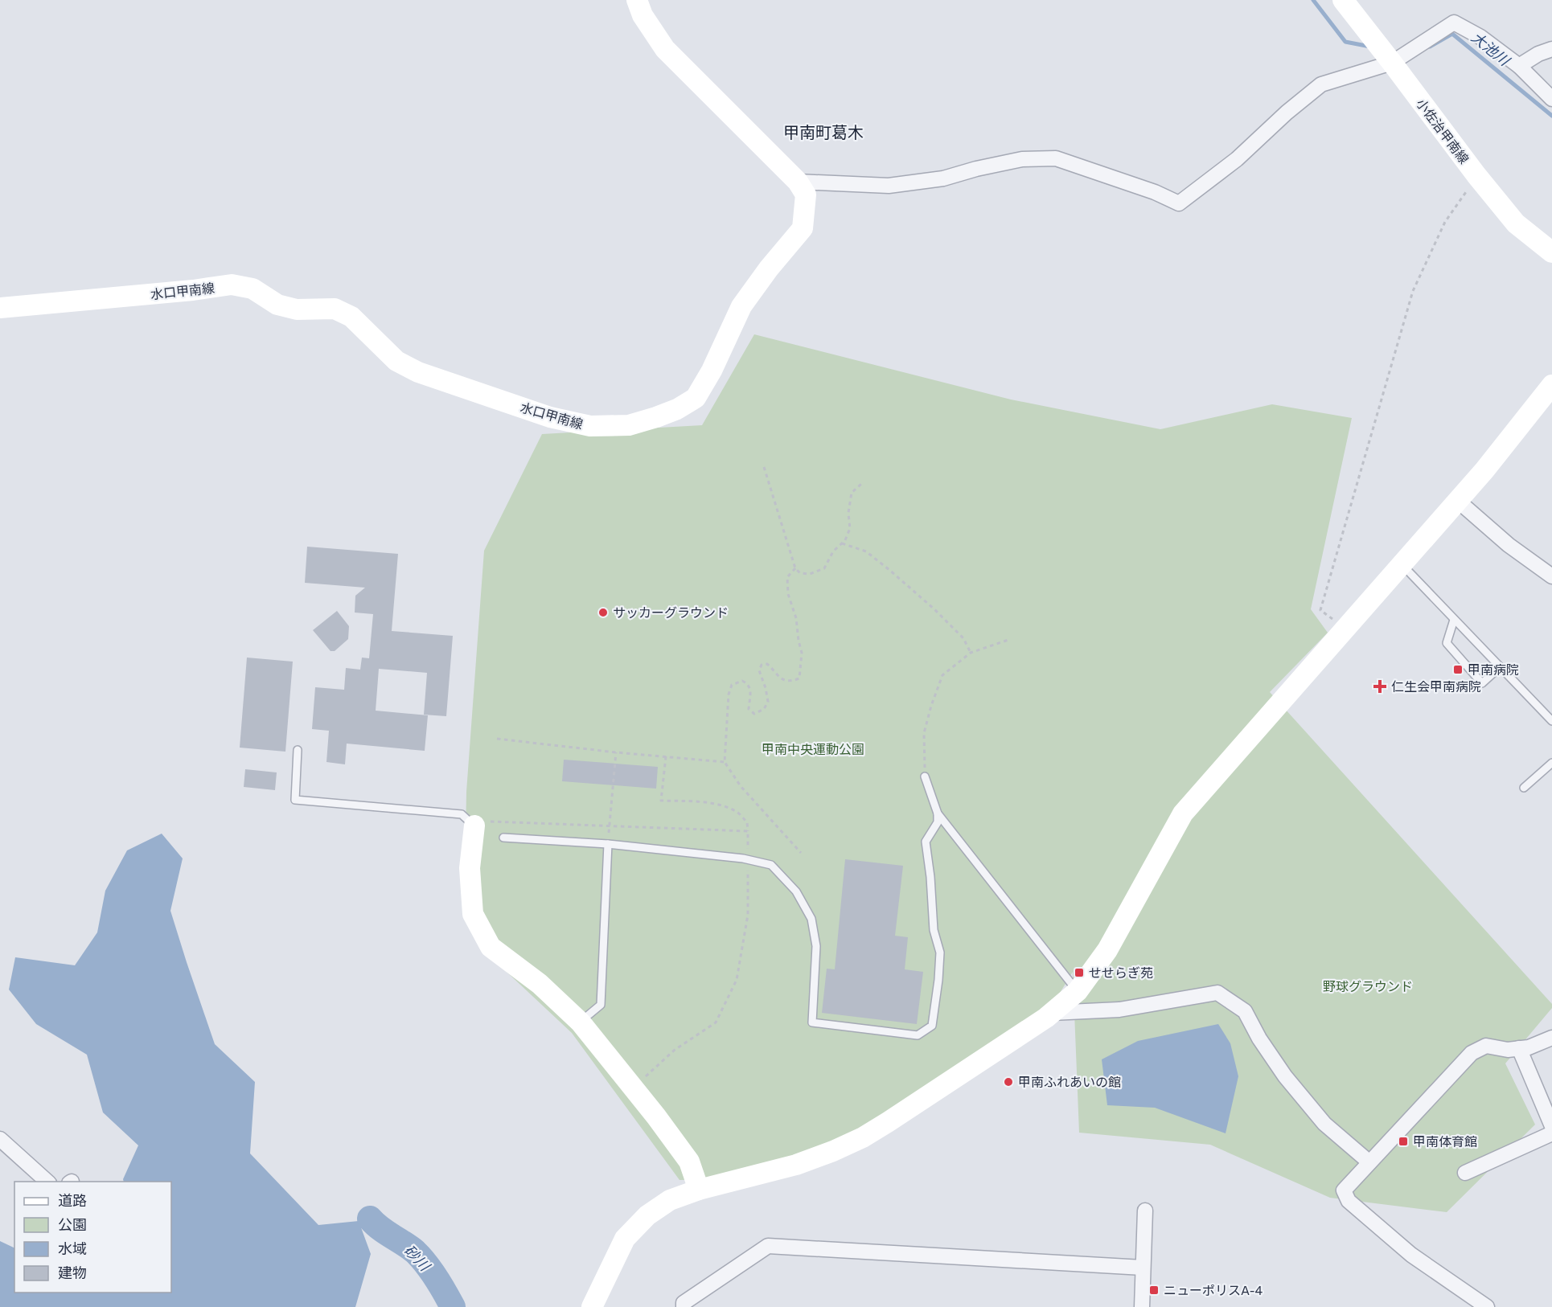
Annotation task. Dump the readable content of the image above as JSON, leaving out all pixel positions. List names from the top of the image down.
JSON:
{
  "streets": {
    "street": ["小佐治甲南線", "水口甲南線"]
  },
  "districts": ["甲南町葛木"],
  "water": ["大池川", "砂川"],
  "parks": ["甲南中央運動公園", "野球グラウンド"],
  "places": {
    "other": ["サッカーグラウンド", "甲南ふれあいの館"],
    "transit": [
      "甲南病院",
      "せせらぎ苑",
      "甲南体育館",
      "ニューポリスA-4"
    ],
    "health": ["仁生会甲南病院"]
  },
  "legend": [
    "道路",
    "公園",
    "水域",
    "建物"
  ]
}
